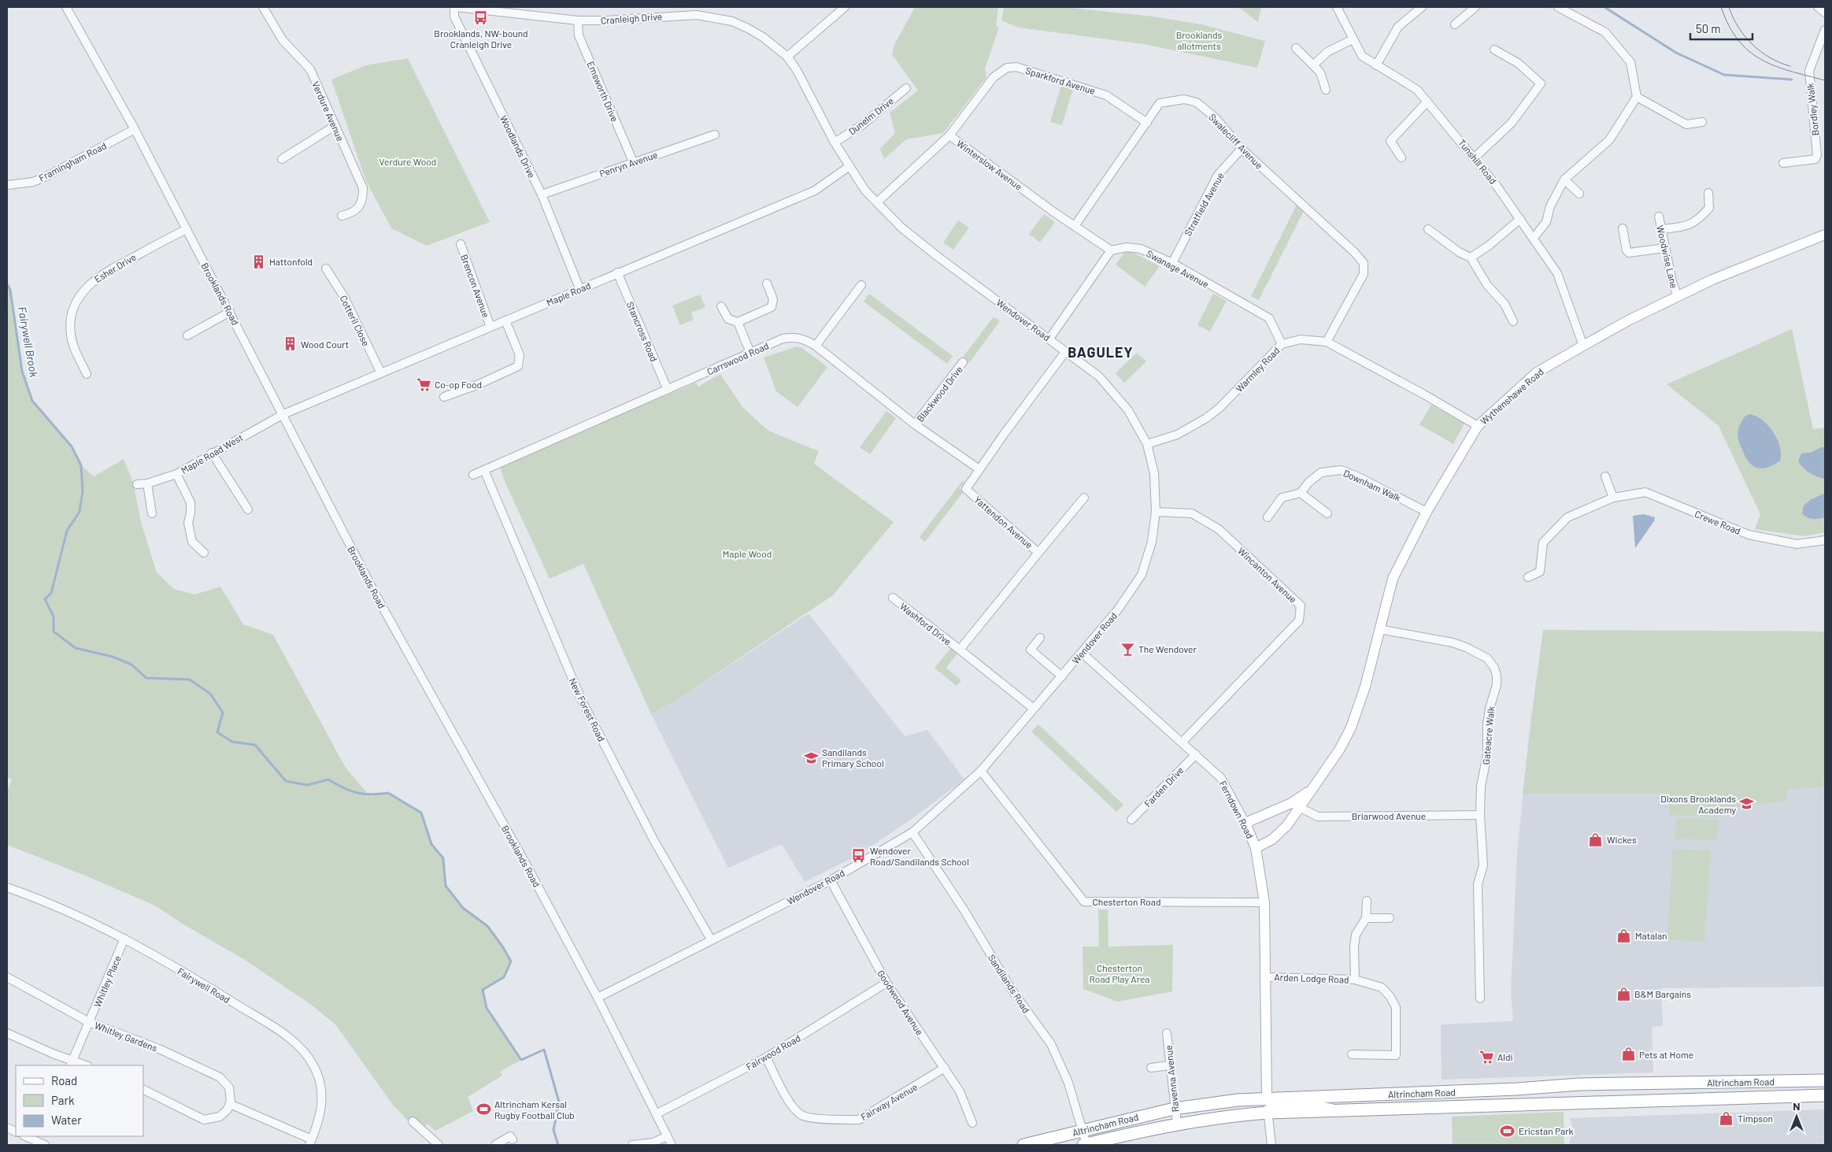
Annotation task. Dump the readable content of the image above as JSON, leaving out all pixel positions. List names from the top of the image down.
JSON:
{
  "streets": {
    "highway": ["Altrincham Road"],
    "main road": ["Wythenshawe Road", "Ferndown Road"],
    "street": [
      "Cranleigh Drive",
      "Sparkford Avenue",
      "Emsworth Drive",
      "Bordley Walk",
      "Verdure Avenue",
      "Dunelm Drive",
      "Swalecliff Avenue",
      "Woodlands Drive",
      "Framingham Road",
      "Tunshill Road",
      "Penryn Avenue",
      "Winterslow Avenue",
      "Stratfield Avenue",
      "Woodwise Lane",
      "Esher Drive",
      "Swanage Avenue",
      "Brencon Avenue",
      "Brooklands Road",
      "Maple Road",
      "Wendover Road",
      "Cotteril Close",
      "Stancross Road",
      "Carrswood Road",
      "Warmley Road",
      "Blackwood Drive",
      "Maple Road West",
      "Downham Walk",
      "Yattendon Avenue",
      "Crewe Road",
      "Wincanton Avenue",
      "Washford Drive",
      "New Forest Road",
      "Gateacre Walk",
      "Farden Drive",
      "Briarwood Avenue",
      "Chesterton Road",
      "Arden Lodge Road",
      "Whitley Place",
      "Sandilands Road",
      "Fairywell Road",
      "Goodwood Avenue",
      "Whitley Gardens",
      "Fairwood Road",
      "Ravenna Avenue",
      "Fairway Avenue"
    ]
  },
  "crossings": [
    ["Cranleigh Drive", "Emsworth Drive"],
    ["Cranleigh Drive", "Dunelm Drive"],
    ["Cranleigh Drive", "Woodlands Drive"],
    ["Cranleigh Drive", "Maple Road"],
    ["Cranleigh Drive", "Wendover Road"],
    ["Sparkford Avenue", "Swalecliff Avenue"],
    ["Sparkford Avenue", "Winterslow Avenue"],
    ["Emsworth Drive", "Penryn Avenue"],
    ["Swalecliff Avenue", "Winterslow Avenue"],
    ["Swalecliff Avenue", "Stratfield Avenue"],
    ["Swalecliff Avenue", "Warmley Road"],
    ["Woodlands Drive", "Penryn Avenue"],
    ["Woodlands Drive", "Maple Road"],
    ["Framingham Road", "Brooklands Road"],
    ["Tunshill Road", "Wythenshawe Road"],
    ["Winterslow Avenue", "Swanage Avenue"],
    ["Winterslow Avenue", "Wendover Road"],
    ["Stratfield Avenue", "Swanage Avenue"],
    ["Woodwise Lane", "Wythenshawe Road"],
    ["Esher Drive", "Brooklands Road"],
    ["Swanage Avenue", "Warmley Road"],
    ["Brencon Avenue", "Maple Road"],
    ["Brooklands Road", "Maple Road"],
    ["Brooklands Road", "Wendover Road"],
    ["Brooklands Road", "Maple Road West"],
    ["Brooklands Road", "Fairwood Road"],
    ["Maple Road", "Wendover Road"],
    ["Maple Road", "Cotteril Close"],
    ["Maple Road", "Stancross Road"],
    ["Maple Road", "Maple Road West"],
    ["Wendover Road", "Warmley Road"],
    ["Wendover Road", "Yattendon Avenue"],
    ["Wendover Road", "Wincanton Avenue"],
    ["Wendover Road", "New Forest Road"],
    ["Wendover Road", "Ferndown Road"],
    ["Wendover Road", "Chesterton Road"],
    ["Wendover Road", "Sandilands Road"],
    ["Wendover Road", "Goodwood Avenue"],
    ["Stancross Road", "Carrswood Road"],
    ["Carrswood Road", "Blackwood Drive"],
    ["Carrswood Road", "Yattendon Avenue"],
    ["Carrswood Road", "New Forest Road"],
    ["Warmley Road", "Wythenshawe Road"],
    ["Wythenshawe Road", "Downham Walk"],
    ["Wythenshawe Road", "Gateacre Walk"],
    ["Wythenshawe Road", "Ferndown Road"],
    ["Wythenshawe Road", "Briarwood Avenue"],
    ["Yattendon Avenue", "Washford Drive"],
    ["Wincanton Avenue", "Ferndown Road"],
    ["Gateacre Walk", "Briarwood Avenue"],
    ["Farden Drive", "Ferndown Road"],
    ["Ferndown Road", "Chesterton Road"],
    ["Ferndown Road", "Arden Lodge Road"],
    ["Ferndown Road", "Altrincham Road"],
    ["Whitley Place", "Fairywell Road"],
    ["Whitley Place", "Whitley Gardens"],
    ["Sandilands Road", "Altrincham Road"],
    ["Goodwood Avenue", "Fairwood Road"],
    ["Goodwood Avenue", "Fairway Avenue"],
    ["Fairwood Road", "Fairway Avenue"],
    ["Ravenna Avenue", "Altrincham Road"]
  ],
  "districts": ["BAGULEY"],
  "water": ["Fairywell Brook"],
  "parks": [
    "Brooklands allotments",
    "Verdure Wood",
    "Maple Wood",
    "Chesterton Road Play Area"
  ],
  "places": {
    "bus stop": ["Brooklands, NW-bound Cranleigh Drive", "Wendover Road/Sandilands School"],
    "building": ["Hattonfold", "Wood Court"],
    "supermarket": ["Co-op Food", "Aldi"],
    "bar": ["The Wendover"],
    "school or university": ["Sandilands Primary School", "Dixons Brooklands Academy"],
    "shop": [
      "Wickes",
      "Matalan",
      "B&M Bargains",
      "Pets at Home",
      "Timpson"
    ],
    "sports": ["Altrincham Kersal Rugby Football Club", "Ericstan Park"]
  },
  "legend": ["Road", "Park", "Water"],
  "scale_bar": "50 m",
  "north": "top"
}
